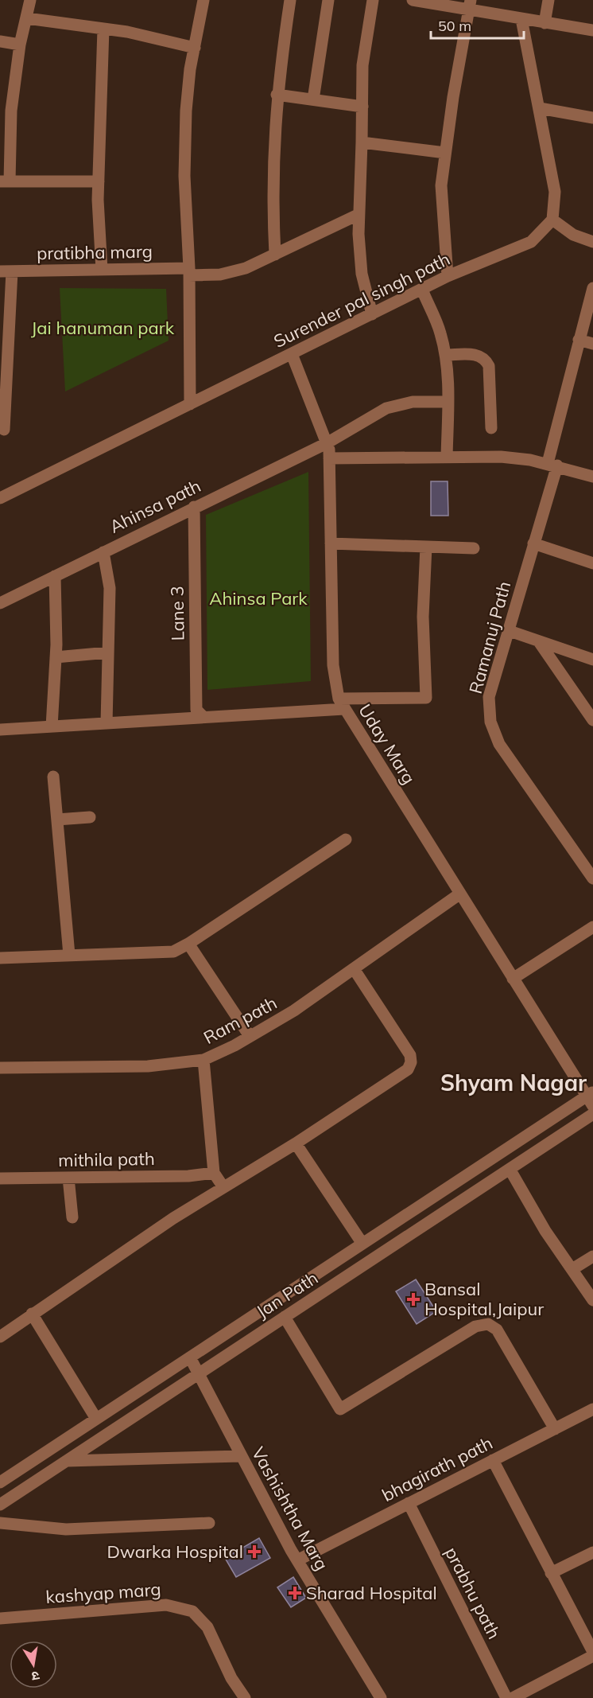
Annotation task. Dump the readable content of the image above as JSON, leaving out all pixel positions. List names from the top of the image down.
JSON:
{
  "streets": {
    "street": [
      "pratibha marg",
      "Surender pal singh path",
      "Ahinsa path",
      "Lane 3",
      "Ramanuj Path",
      "Uday Marg",
      "Ram path",
      "mithila path",
      "Jan Path",
      "bhagirath path",
      "Vashishtha Marg",
      "kashyap marg",
      "prabhu path"
    ]
  },
  "crossings": [
    ["Surender pal singh path", "Uday Marg"],
    ["Ahinsa path", "Lane 3"],
    ["Ahinsa path", "Uday Marg"],
    ["Uday Marg", "Ram path"],
    ["Uday Marg", "Jan Path"],
    ["Jan Path", "Vashishtha Marg"],
    ["bhagirath path", "Vashishtha Marg"],
    ["bhagirath path", "prabhu path"]
  ],
  "districts": ["Shyam Nagar"],
  "parks": ["Jai hanuman park", "Ahinsa Park"],
  "places": {
    "health": ["Bansal Hospital,Jaipur", "Dwarka Hospital", "Sharad Hospital"]
  },
  "scale_bar": "50 m",
  "north": "bottom"
}
